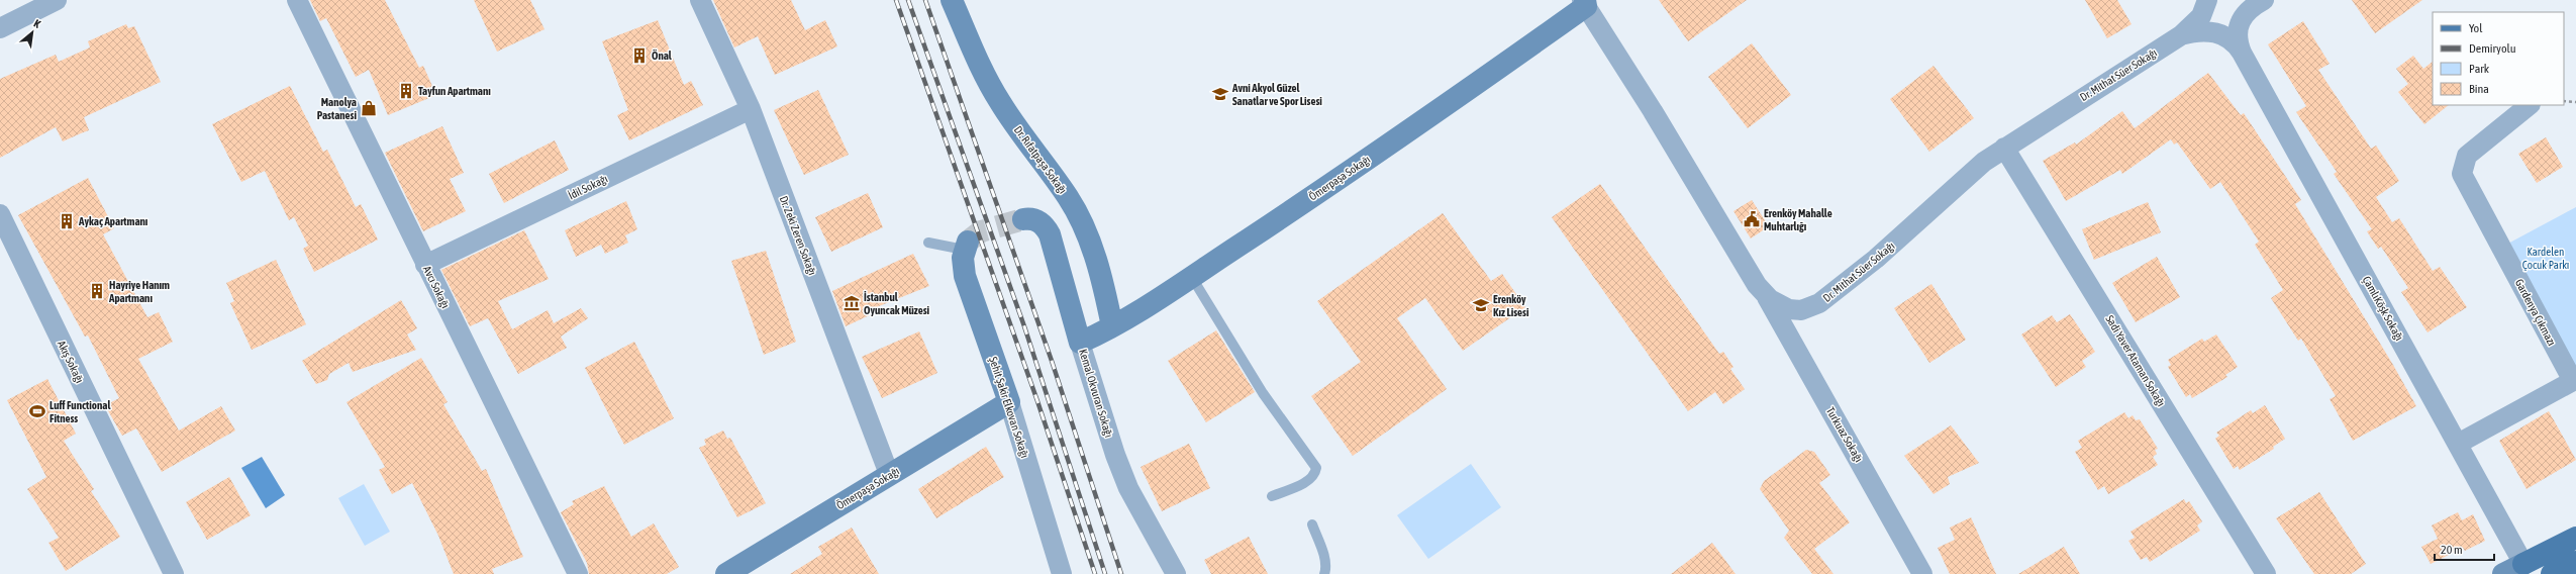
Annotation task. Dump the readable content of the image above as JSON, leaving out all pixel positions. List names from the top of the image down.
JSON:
{
  "streets": {
    "street": [
      "Dr. Mithat Süer Sokağı",
      "Dr. Rıfatpaşa Sokağı",
      "Ömerpaşa Sokağı",
      "İdil Sokağı",
      "Dr. Zeki Zeren Sokağı",
      "Avcı Sokağı",
      "ÇamlıKöşk Sokağı",
      "Gardenya Çıkmazı",
      "Sadi Yaver Ataman Sokağı",
      "Akış Sokağı",
      "Kemal Okvuran Sokağı",
      "Şehit Şakir Elkovan Sokağı",
      "Turkuaz Sokağı"
    ]
  },
  "crossings": [
    ["Dr. Mithat Süer Sokağı", "Ömerpaşa Sokağı"],
    ["Dr. Mithat Süer Sokağı", "ÇamlıKöşk Sokağı"],
    ["Dr. Mithat Süer Sokağı", "Sadi Yaver Ataman Sokağı"],
    ["Dr. Mithat Süer Sokağı", "Turkuaz Sokağı"],
    ["Dr. Rıfatpaşa Sokağı", "Ömerpaşa Sokağı"],
    ["Ömerpaşa Sokağı", "Dr. Zeki Zeren Sokağı"],
    ["Ömerpaşa Sokağı", "Kemal Okvuran Sokağı"],
    ["Ömerpaşa Sokağı", "Şehit Şakir Elkovan Sokağı"],
    ["İdil Sokağı", "Dr. Zeki Zeren Sokağı"],
    ["İdil Sokağı", "Avcı Sokağı"],
    ["ÇamlıKöşk Sokağı", "Gardenya Çıkmazı"]
  ],
  "parks": ["Kardelen Çocuk Parkı"],
  "places": {
    "building": [
      "Önal",
      "Tayfun Apartmanı",
      "Aykaç Apartmanı",
      "Hayriye Hanım Apartmanı"
    ],
    "school or university": ["Avni Akyol Güzel Sanatlar ve Spor Lisesi", "Erenköy Kız Lisesi"],
    "shop": ["Manolya Pastanesi"],
    "public building": ["Erenköy Mahalle Muhtarlığı"],
    "museum": ["İstanbul Oyuncak Müzesi"],
    "sports": ["Luff Functional Fitness"]
  },
  "legend": [
    "Yol",
    "Demiryolu",
    "Park",
    "Bina"
  ],
  "scale_bar": "20 m",
  "north": "top right"
}
